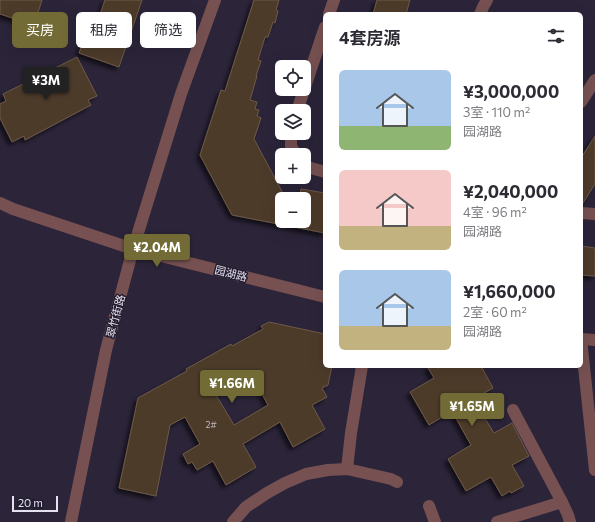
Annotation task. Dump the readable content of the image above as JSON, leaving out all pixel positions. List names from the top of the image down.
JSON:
{
  "streets": {
    "street": ["园湖路", "翠竹街路"]
  },
  "crossings": [
    ["园湖路", "翠竹街路"]
  ],
  "house_numbers": ["2#"],
  "scale_bar": "20 m",
  "page": {
    "chip": ["买房", "租房", "筛选"],
    "heading": "4套房源",
    "map_buttons": ["+", "−"],
    "list": [
      {
        "name": "¥3,000,000",
        "note": "3室 · 110 m² · 园湖路"
      },
      {
        "name": "¥2,040,000",
        "note": "4室 · 96 m² · 园湖路"
      },
      {
        "name": "¥1,660,000",
        "note": "2室 · 60 m² · 园湖路"
      }
    ],
    "price": [
      "¥3M",
      "¥2.04M",
      "¥1.66M",
      "¥1.65M"
    ],
    "scale": "20 m"
  }
}
